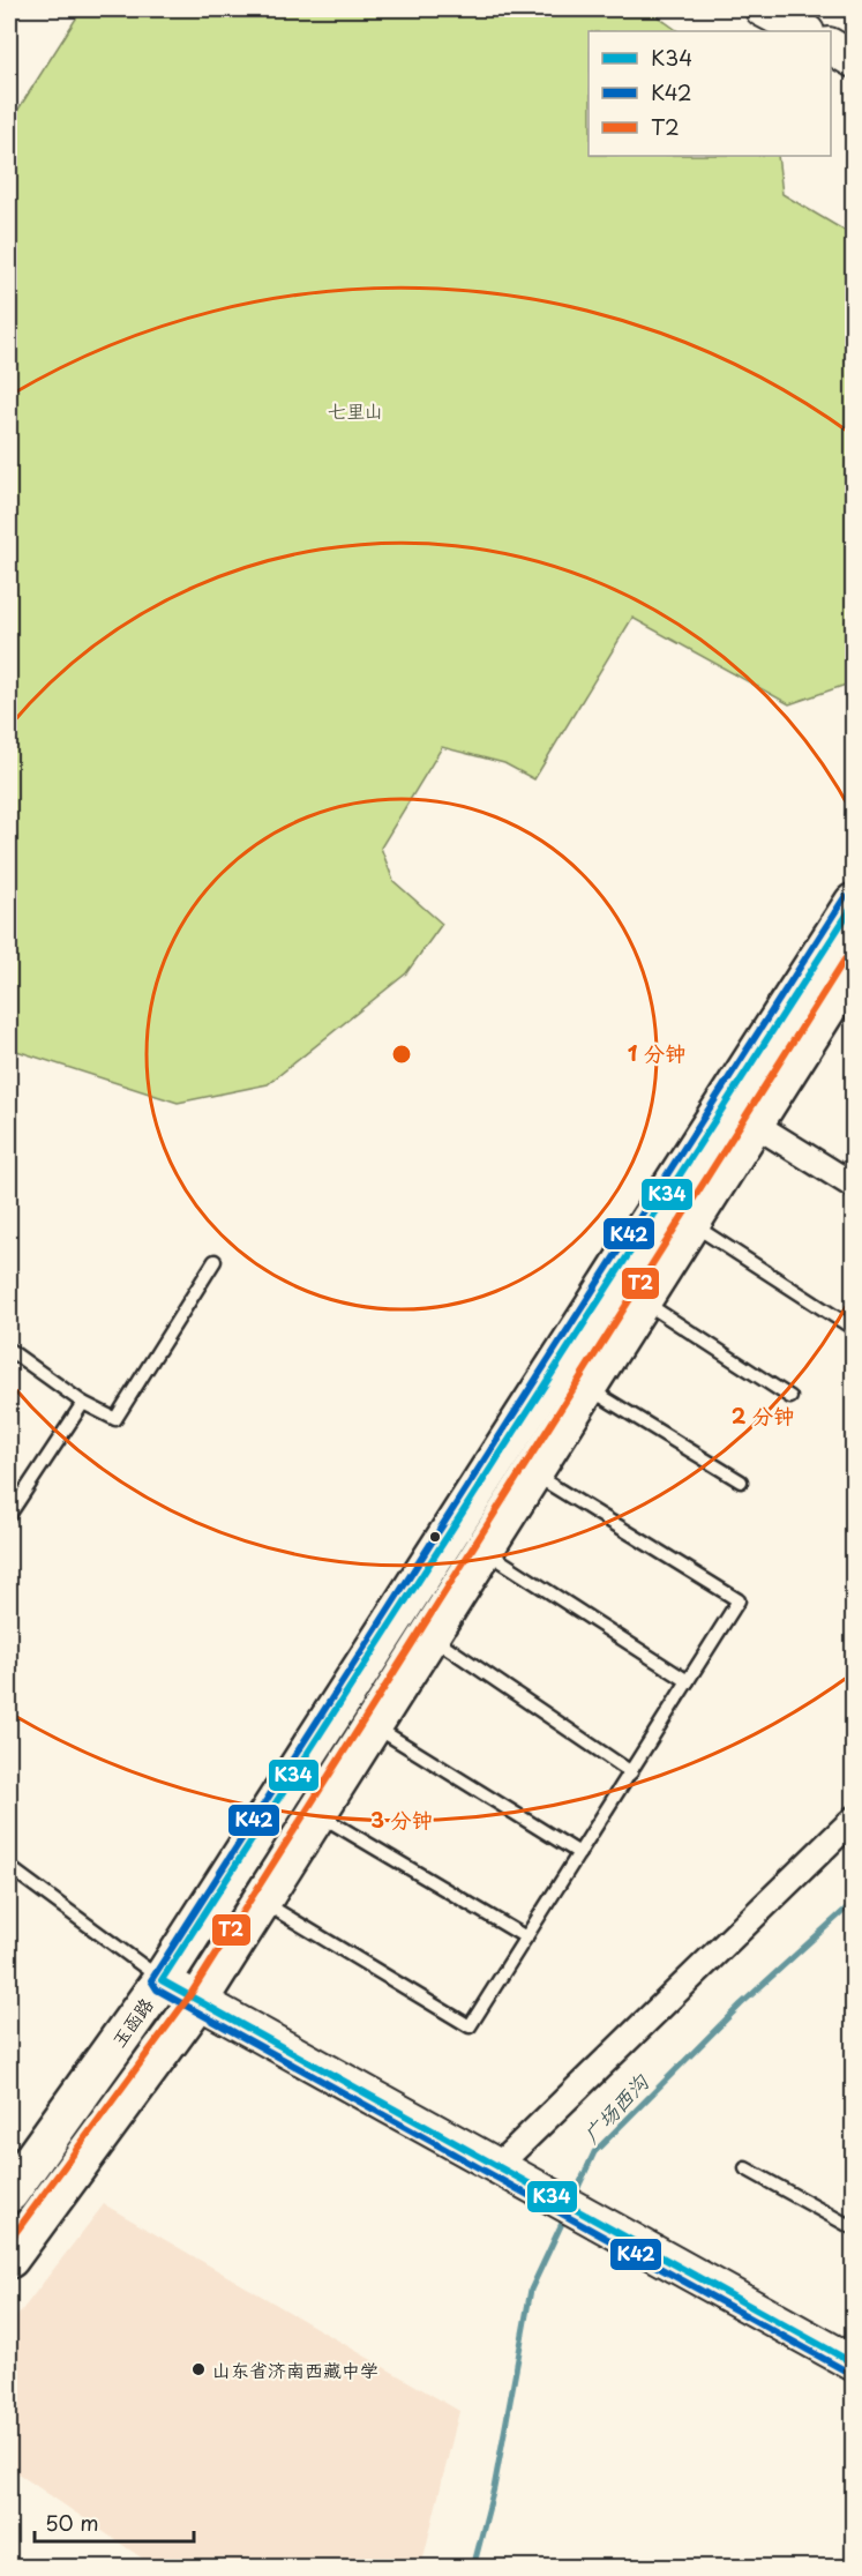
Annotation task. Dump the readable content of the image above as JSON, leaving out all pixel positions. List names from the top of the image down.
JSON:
{
  "streets": {
    "main road": ["玉函路"]
  },
  "water": ["广场西沟"],
  "parks": ["七里山"],
  "places": ["山东省济南西藏中学"],
  "lines": ["transit line K42", "transit line K34", "transit line T2"],
  "legend": ["K34", "K42", "T2"],
  "scale_bar": "50 m",
  "rings": ["1 分钟", "2 分钟", "3 分钟"]
}
